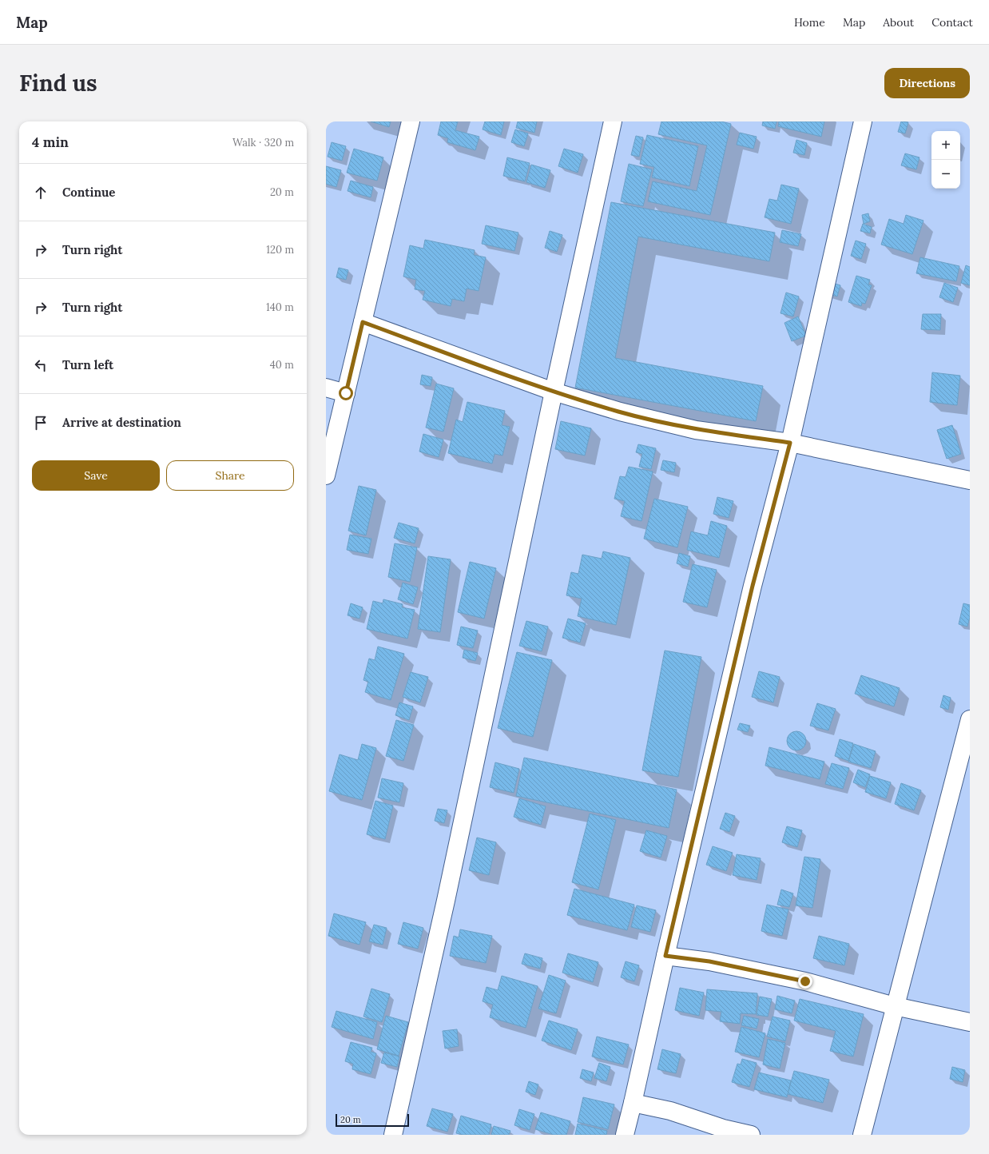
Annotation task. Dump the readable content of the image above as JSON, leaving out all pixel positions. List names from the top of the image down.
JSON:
{
  "scale_bar": "20 m",
  "page": {
    "header": "Map",
    "nav": [
      "Home",
      "Map",
      "About",
      "Contact"
    ],
    "buttons": [
      "Directions",
      ["Save", "Share"]
    ],
    "title": "Find us",
    "heading": ["4 min", "Walk · 320 m"],
    "map_buttons": ["+", "−"],
    "list": [
      ["Continue", "20 m"],
      ["Turn right", "120 m"],
      ["Turn right", "140 m"],
      ["Turn left", "40 m"],
      "Arrive at destination"
    ],
    "scale": "20 m"
  }
}
